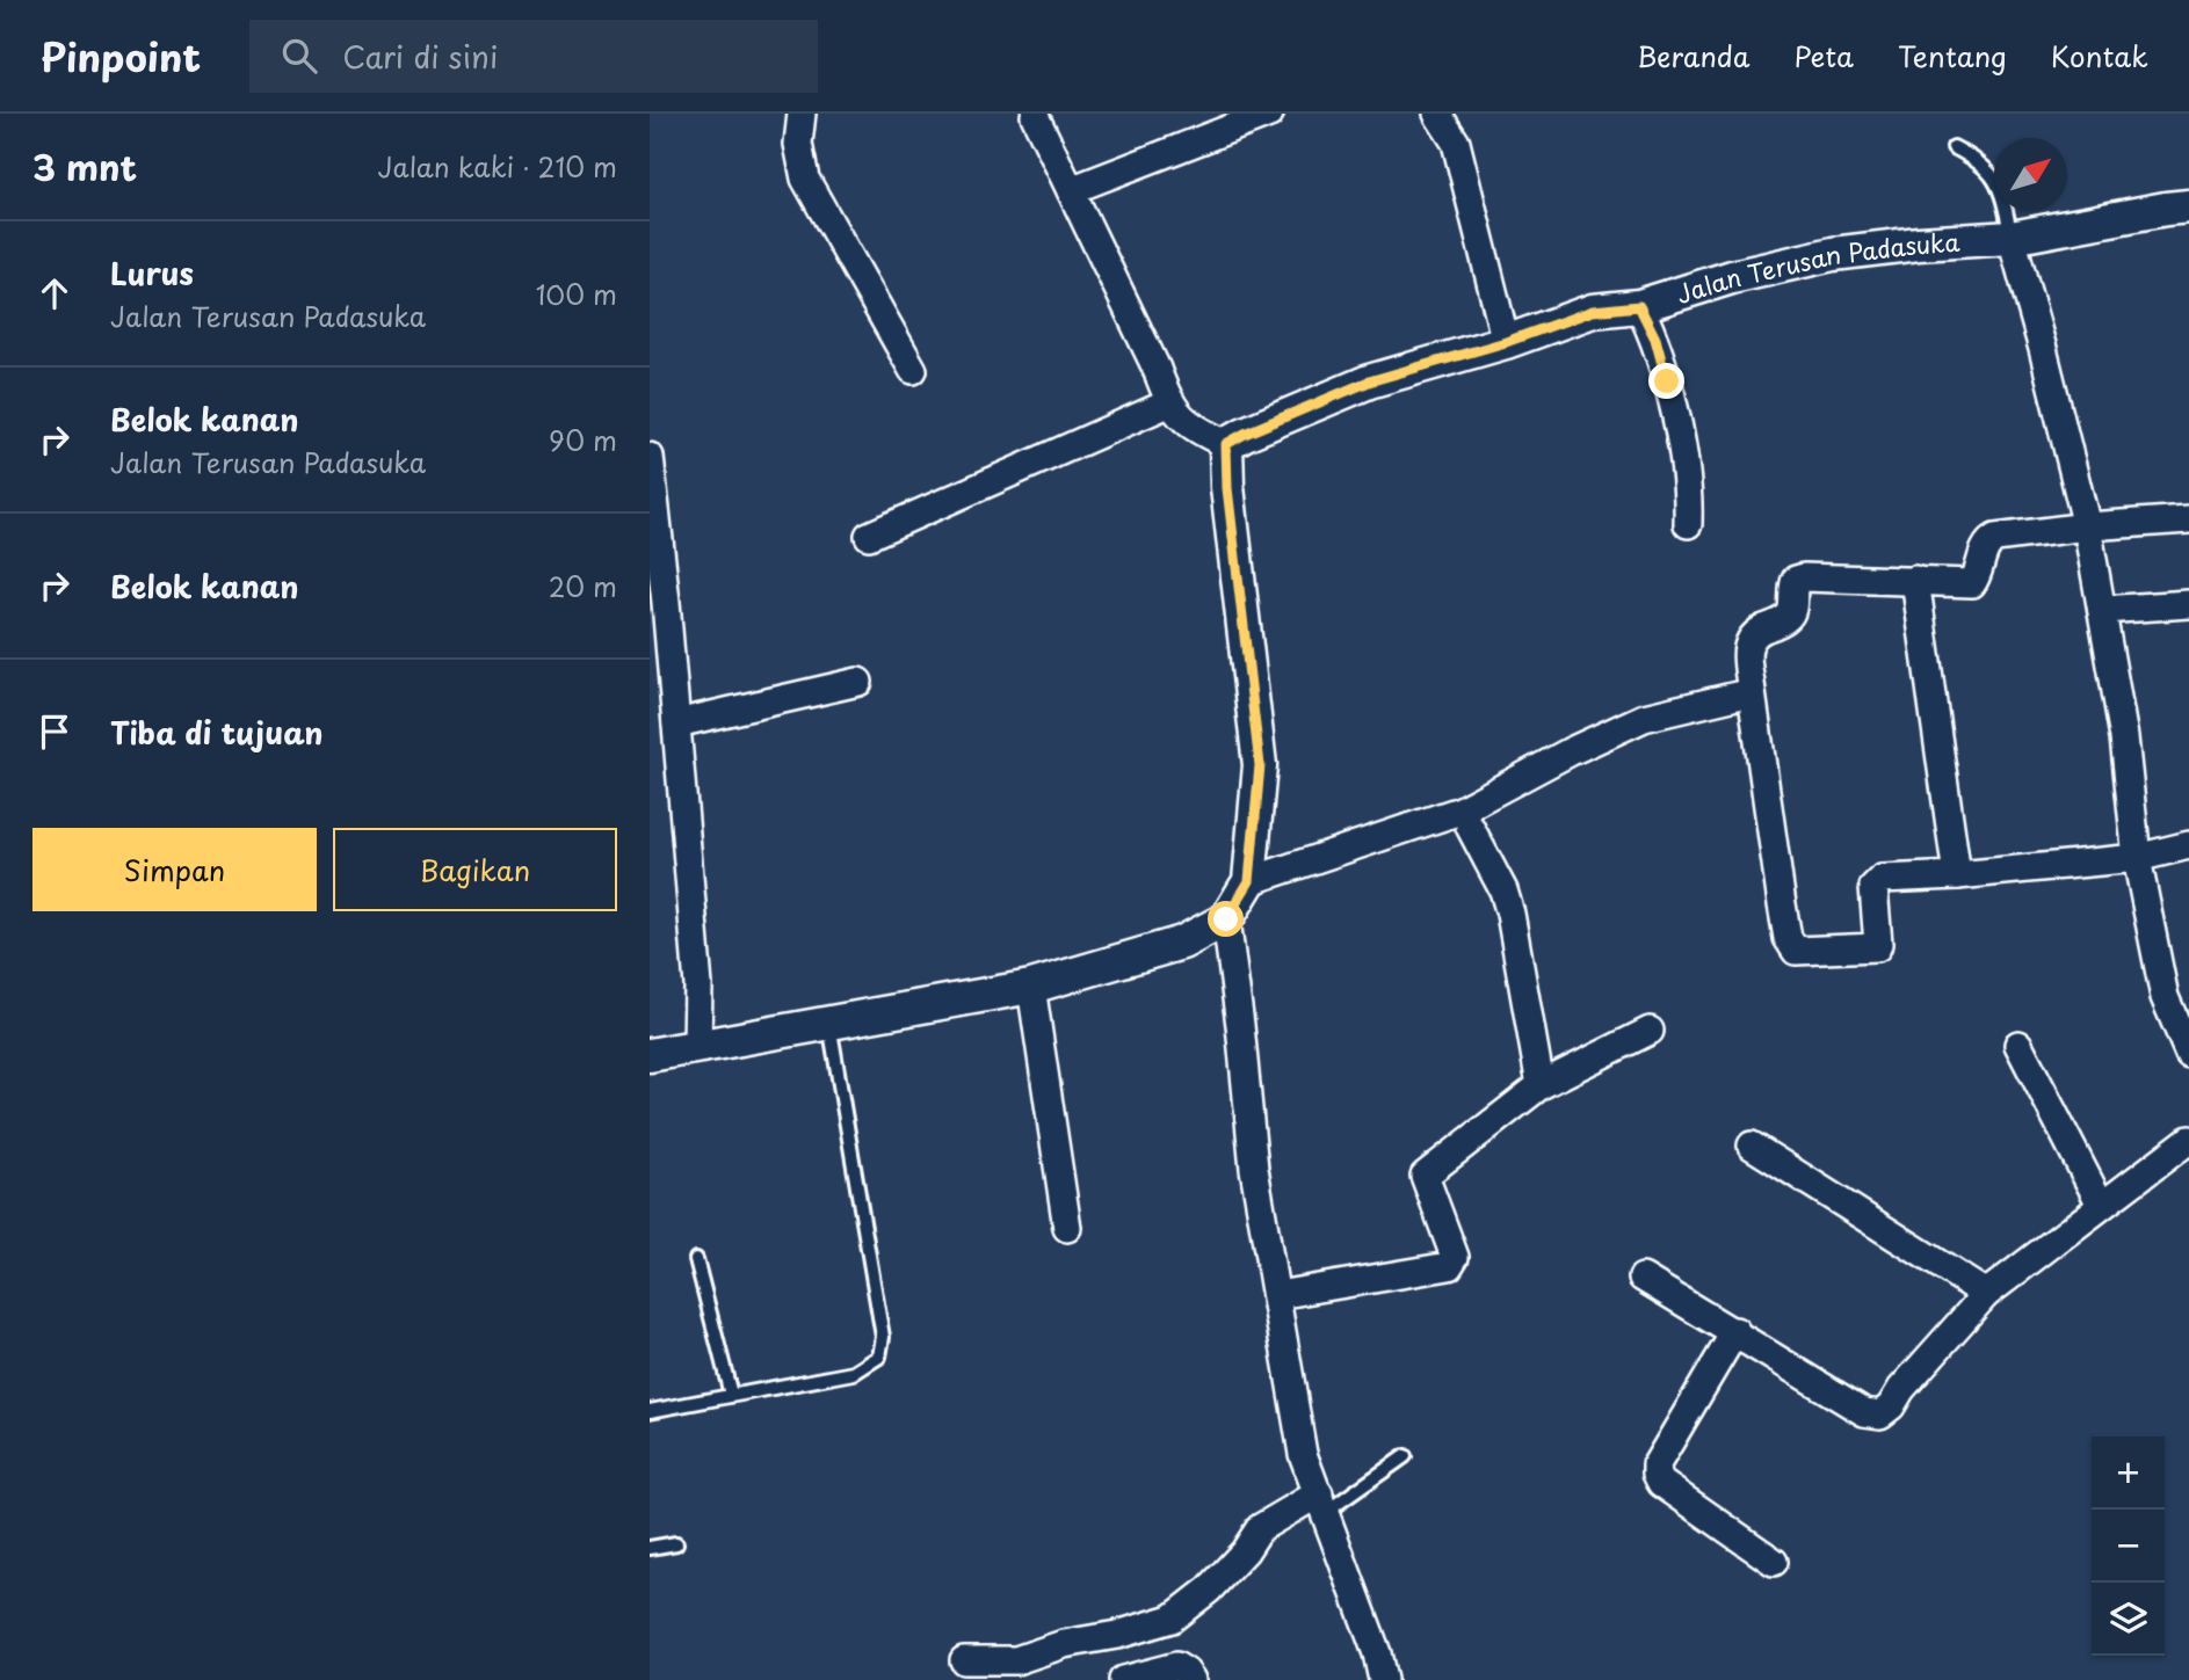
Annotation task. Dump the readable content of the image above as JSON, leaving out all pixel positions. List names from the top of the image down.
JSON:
{
  "streets": {
    "street": ["Jalan Terusan Padasuka"]
  },
  "north": "top right",
  "page": {
    "header": "Pinpoint",
    "search": "Cari di sini",
    "nav": [
      "Beranda",
      "Peta",
      "Tentang",
      "Kontak"
    ],
    "heading": ["3 mnt", "Jalan kaki · 210 m"],
    "list": [
      ["Lurus", "Jalan Terusan Padasuka", "100 m"],
      ["Belok kanan", "Jalan Terusan Padasuka", "90 m"],
      ["Belok kanan", "20 m"],
      "Tiba di tujuan"
    ],
    "buttons": ["Simpan", "Bagikan"],
    "map_buttons": ["+", "−"]
  }
}
